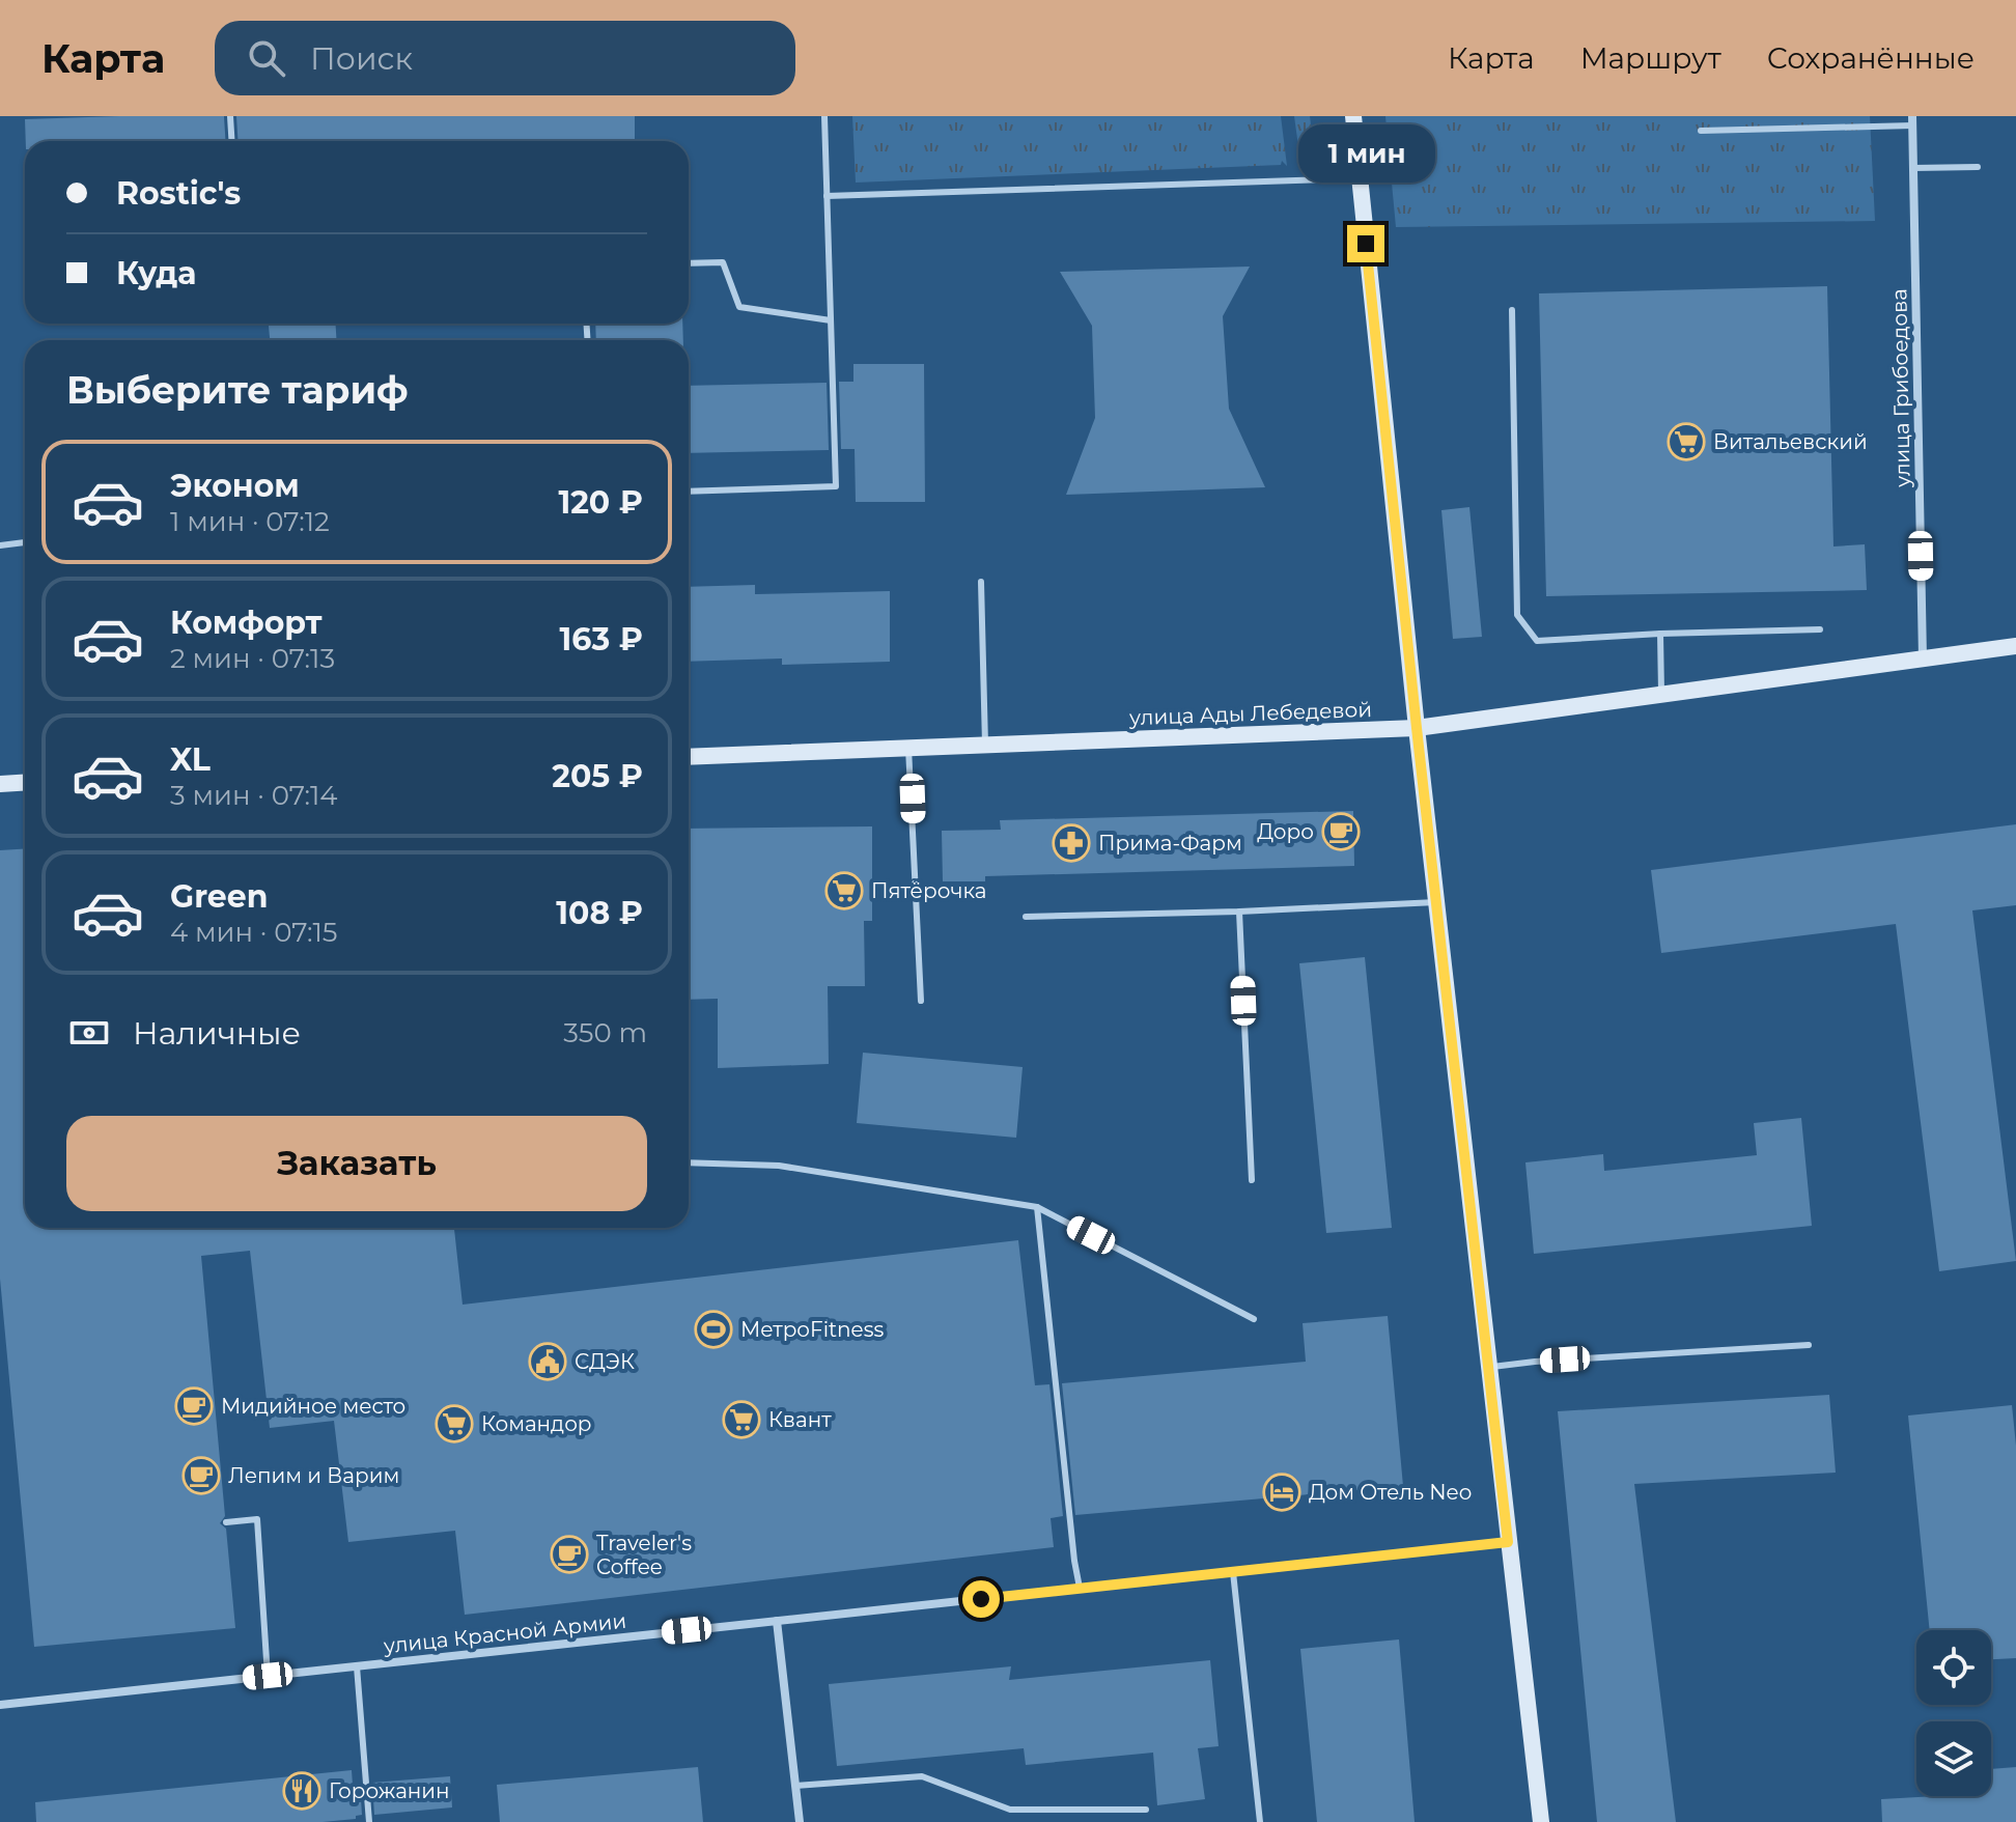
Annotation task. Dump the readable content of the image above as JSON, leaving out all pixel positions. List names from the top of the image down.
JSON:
{
  "streets": {
    "street": ["улица Грибоедова", "улица Ады Лебедевой", "улица Красной Армии"]
  },
  "crossings": [
    ["улица Грибоедова", "улица Ады Лебедевой"]
  ],
  "places": {
    "supermarket": [
      "Витальевский",
      "Пятёрочка",
      "Квант",
      "Командор"
    ],
    "cafe": [
      "Доро",
      "Мидийное место",
      "Лепим и Варим",
      "Traveler's Coffee"
    ],
    "pharmacy": ["Прима-Фарм"],
    "sports": ["МетроFitness"],
    "public building": ["СДЭК"],
    "hotel": ["Дом Отель Neo"],
    "restaurant": ["Горожанин"]
  },
  "page": {
    "header": "Карта",
    "search": "Поиск",
    "nav": ["Карта", "Маршрут", "Сохранённые"],
    "bubble": "1 мин",
    "banner": ["Rostic's", "Куда"],
    "heading": "Выберите тариф",
    "list": [
      {
        "name": "Эконом",
        "note": "1 мин · 07:12",
        "value": "120 ₽"
      },
      {
        "name": "Комфорт",
        "note": "2 мин · 07:13",
        "value": "163 ₽"
      },
      {
        "name": "XL",
        "note": "3 мин · 07:14",
        "value": "205 ₽"
      },
      {
        "name": "Green",
        "note": "4 мин · 07:15",
        "value": "108 ₽"
      }
    ],
    "pay": ["Наличные", "350 m"],
    "buttons": "Заказать"
  }
}
